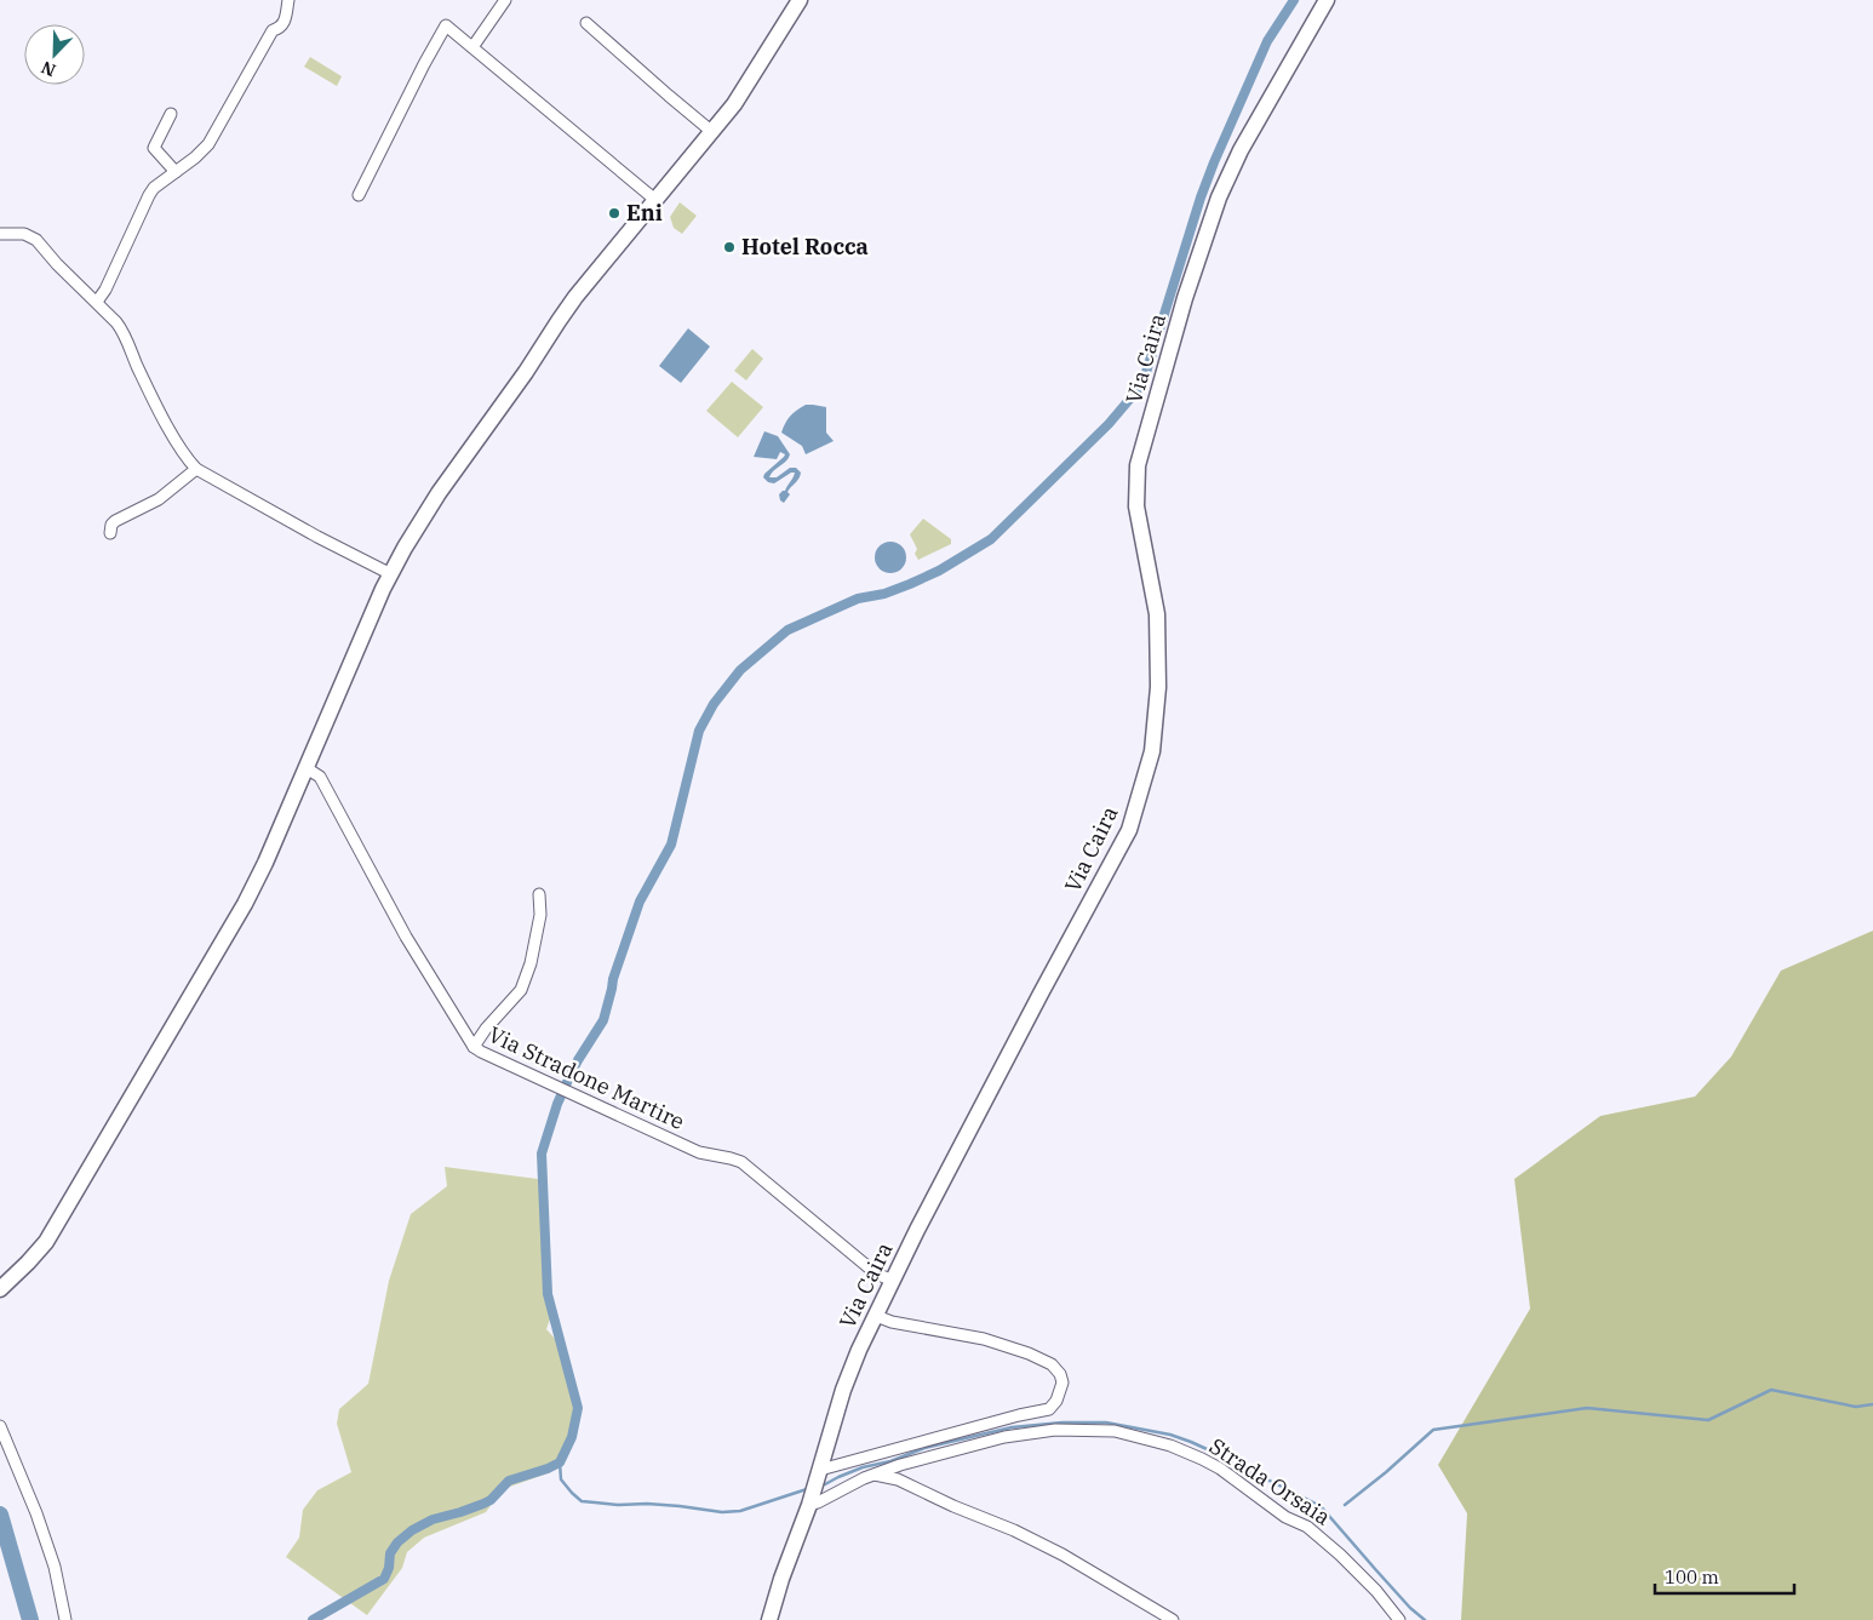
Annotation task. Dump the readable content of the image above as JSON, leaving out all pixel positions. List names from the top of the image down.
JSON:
{
  "streets": {
    "street": ["Via Caira", "Via Stradone Martire", "Strada Orsaia"]
  },
  "crossings": [
    ["Via Caira", "Via Stradone Martire"],
    ["Via Caira", "Strada Orsaia"]
  ],
  "places": ["Eni", "Hotel Rocca"],
  "scale_bar": "100 m",
  "north": "bottom left"
}
